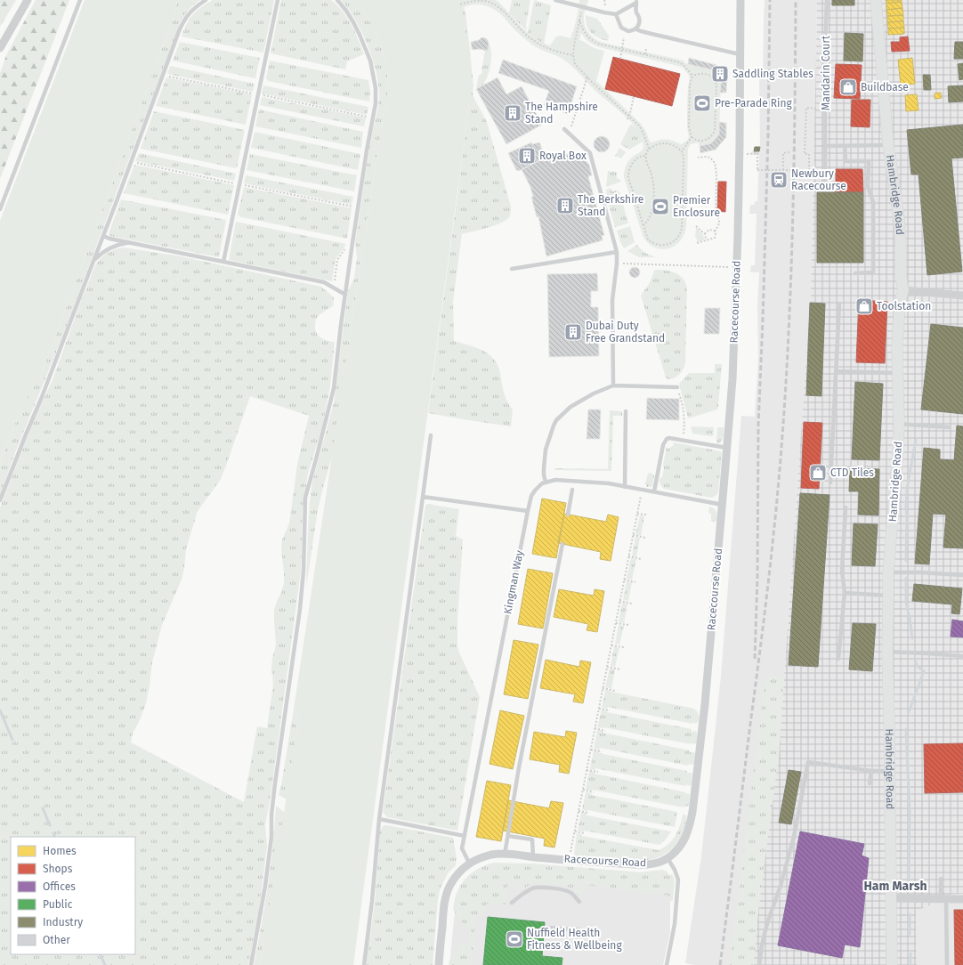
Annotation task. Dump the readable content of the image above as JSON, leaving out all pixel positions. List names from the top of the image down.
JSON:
{
  "streets": {
    "main road": ["Hambridge Road"],
    "street": ["Racecourse Road"],
    "lane": ["Mandarin Court", "Kingman Way"]
  },
  "crossings": [
    ["Racecourse Road", "Kingman Way"]
  ],
  "districts": ["Ham Marsh"],
  "places": {
    "building": [
      "Saddling Stables",
      "The Hampshire Stand",
      "Royal Box",
      "The Berkshire Stand",
      "Dubai Duty Free Grandstand"
    ],
    "shop": ["Buildbase", "Toolstation", "CTD Tiles"],
    "sports": ["Pre-Parade Ring", "Premier Enclosure", "Nuffield Health Fitness & Wellbeing"],
    "station": ["Newbury Racecourse"]
  },
  "legend": [
    "Homes",
    "Shops",
    "Offices",
    "Public",
    "Industry",
    "Other"
  ]
}
